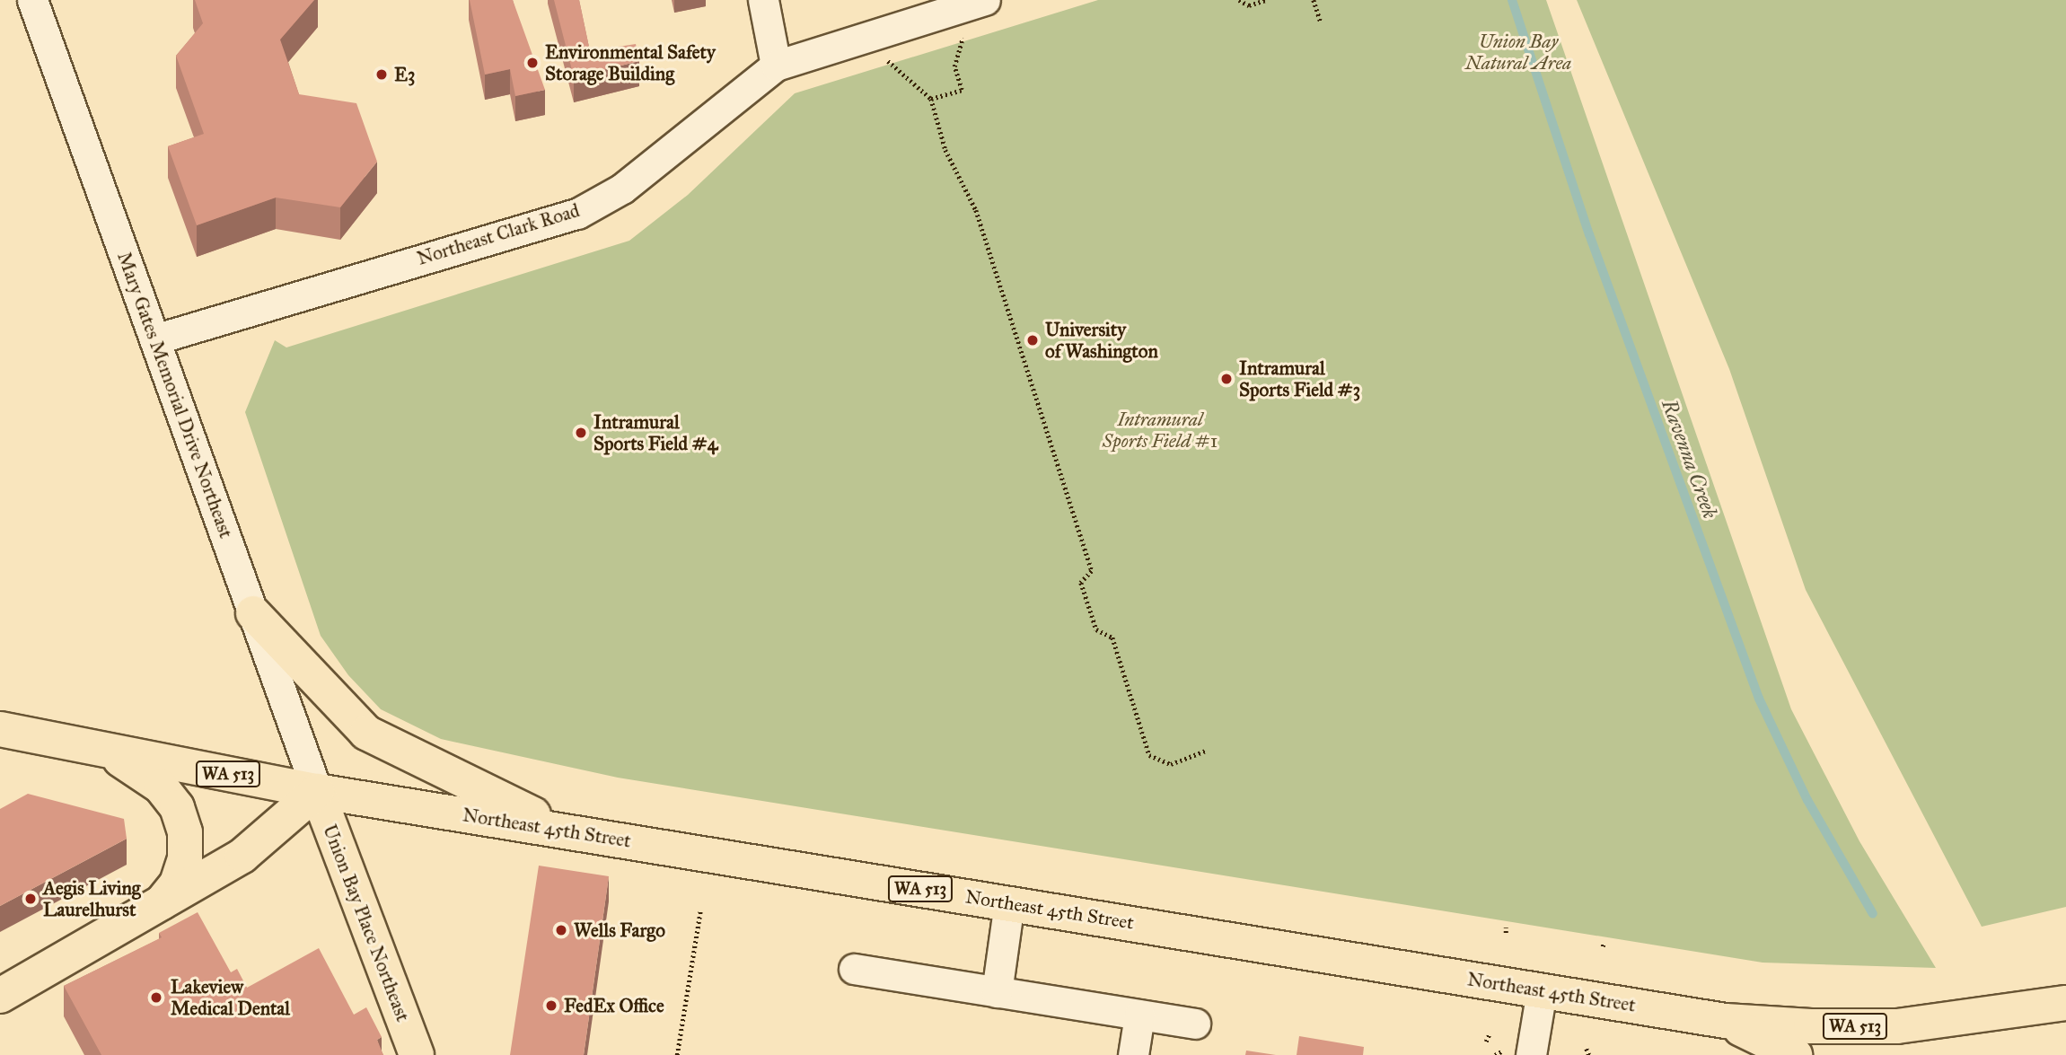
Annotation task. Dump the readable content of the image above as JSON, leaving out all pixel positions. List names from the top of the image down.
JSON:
{
  "streets": {
    "main road": ["WA 513", "Northeast 45th Street", "Union Bay Place Northeast"],
    "street": ["Northeast Clark Road", "Mary Gates Memorial Drive Northeast"]
  },
  "crossings": [
    ["Northeast Clark Road", "Mary Gates Memorial Drive Northeast"],
    ["Mary Gates Memorial Drive Northeast", "Northeast 45th Street"],
    ["Mary Gates Memorial Drive Northeast", "Union Bay Place Northeast"],
    ["Northeast 45th Street", "Union Bay Place Northeast"]
  ],
  "water": ["Ravenna Creek"],
  "parks": ["Union Bay Natural Area", "Intramural Sports Field #1"],
  "places": [
    "Environmental Safety Storage Building",
    "E3",
    "University of Washington",
    "Intramural Sports Field #3",
    "Intramural Sports Field #4",
    "Aegis Living Laurelhurst",
    "Wells Fargo",
    "Lakeview Medical Dental",
    "FedEx Office"
  ]
}
